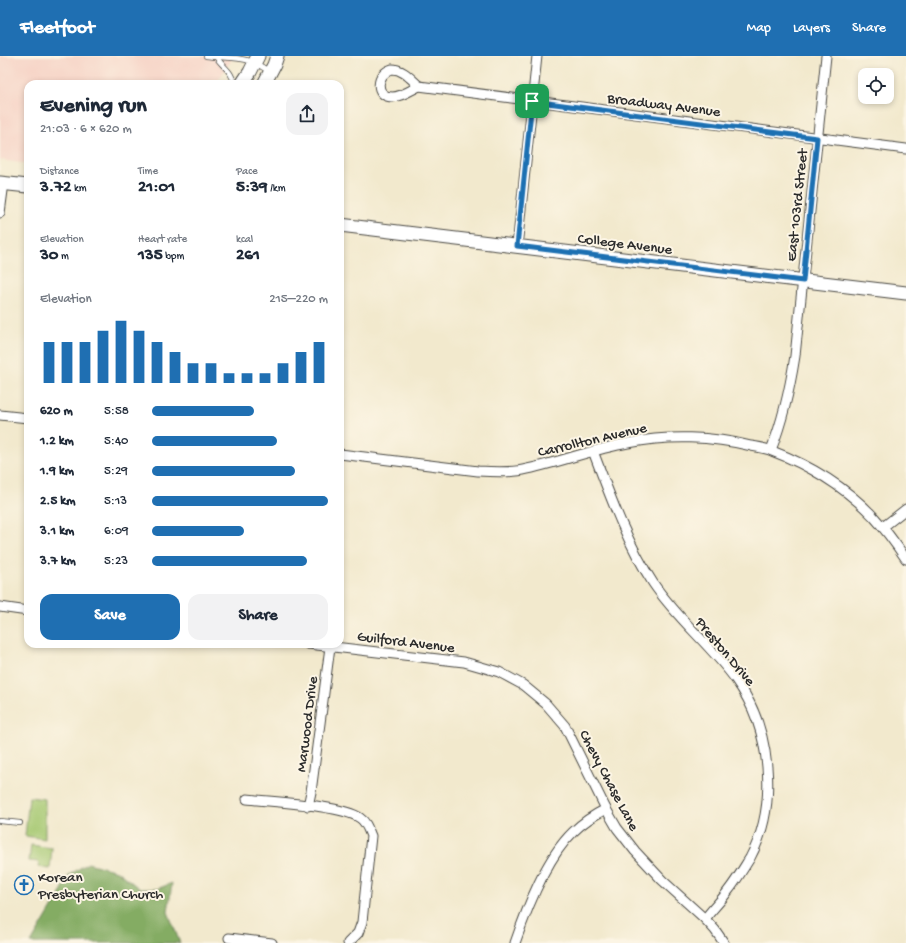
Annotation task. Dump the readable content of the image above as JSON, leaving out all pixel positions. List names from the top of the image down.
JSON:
{
  "streets": {
    "main road": ["College Avenue"],
    "street": [
      "Broadway Avenue",
      "East 103rd Street",
      "Carrollton Avenue",
      "Guilford Avenue",
      "Preston Drive",
      "Marwood Drive",
      "Chevy Chase Lane"
    ]
  },
  "crossings": [
    ["Broadway Avenue", "East 103rd Street"],
    ["East 103rd Street", "College Avenue"],
    ["East 103rd Street", "Carrollton Avenue"],
    ["Carrollton Avenue", "Preston Drive"],
    ["Guilford Avenue", "Chevy Chase Lane"],
    ["Preston Drive", "Chevy Chase Lane"]
  ],
  "places": {
    "church": ["Korean Presbyterian Church"]
  },
  "page": {
    "header": "Fleetfoot",
    "nav": ["Map", "Layers", "Share"],
    "heading": ["Evening run", "21:03 · 6 × 620 m"],
    "stats": [
      ["Distance", "3.72 km"],
      ["Time", "21:01"],
      ["Pace", "5:39 /km"],
      ["Elevation", "30 m"],
      ["Heart rate", "135 bpm"],
      ["kcal", "261"]
    ],
    "chart": ["Elevation", "215–220 m"],
    "list": [
      {
        "name": "620 m",
        "note": "5:58"
      },
      {
        "name": "1.2 km",
        "note": "5:40"
      },
      {
        "name": "1.9 km",
        "note": "5:29"
      },
      {
        "name": "2.5 km",
        "note": "5:13"
      },
      {
        "name": "3.1 km",
        "note": "6:09"
      },
      {
        "name": "3.7 km",
        "note": "5:23"
      }
    ],
    "buttons": ["Save", "Share"]
  }
}
